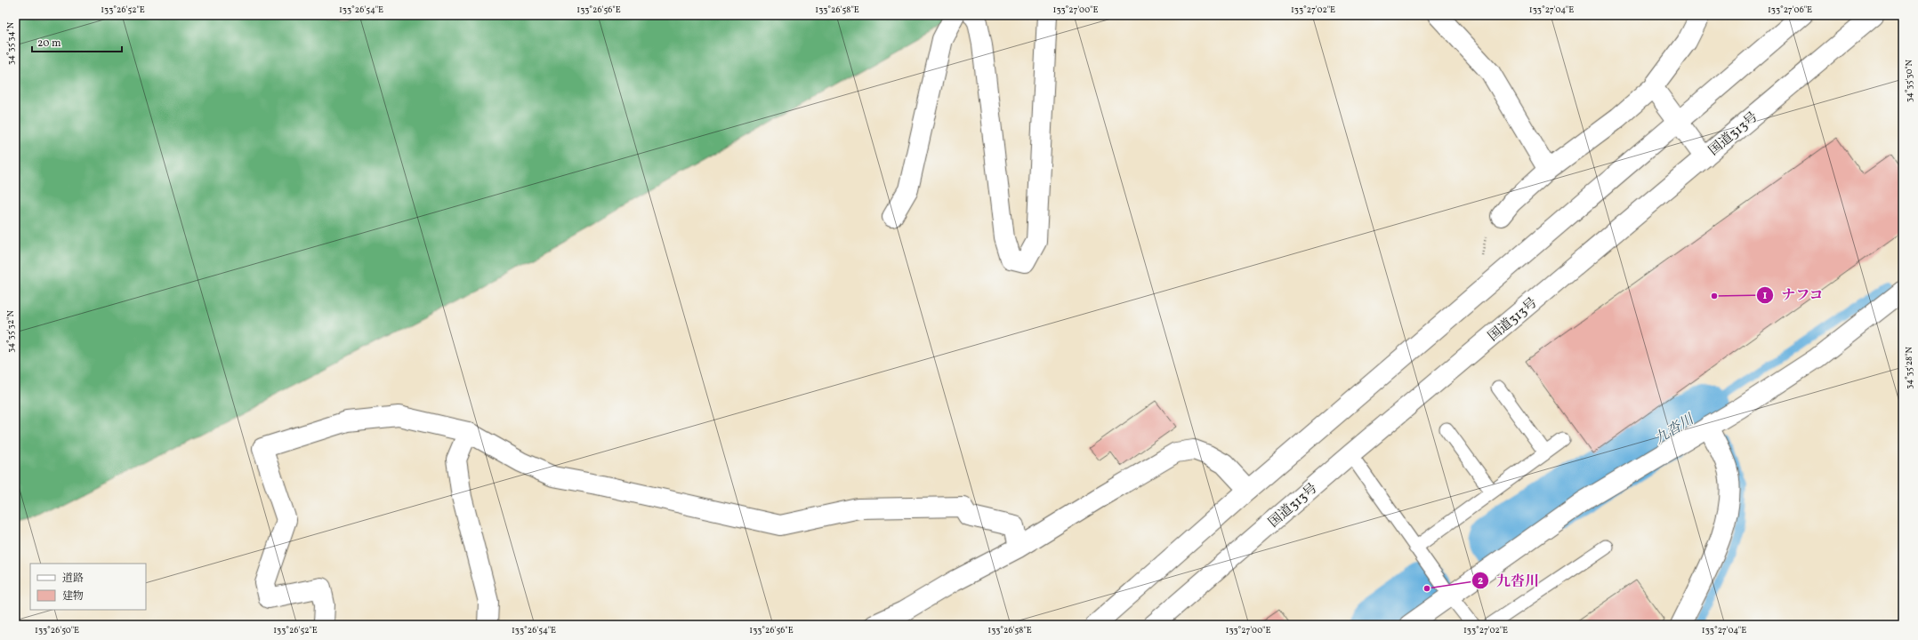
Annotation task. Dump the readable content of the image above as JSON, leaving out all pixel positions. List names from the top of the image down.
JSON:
{
  "streets": {
    "main road": ["国道313号"]
  },
  "water": ["九沓川"],
  "places": ["ナフコ", "九沓川"],
  "legend": ["道路", "建物"],
  "scale_bar": "20 m",
  "coordinates": [
    "133°26'52\"E",
    "133°26'54\"E",
    "133°26'56\"E",
    "133°26'58\"E",
    "133°27'00\"E",
    "133°27'02\"E",
    "133°27'04\"E",
    "133°27'06\"E",
    "34°35'34\"N",
    "34°35'30\"N",
    "34°35'32\"N",
    "34°35'28\"N",
    "133°26'50\"E"
  ]
}
